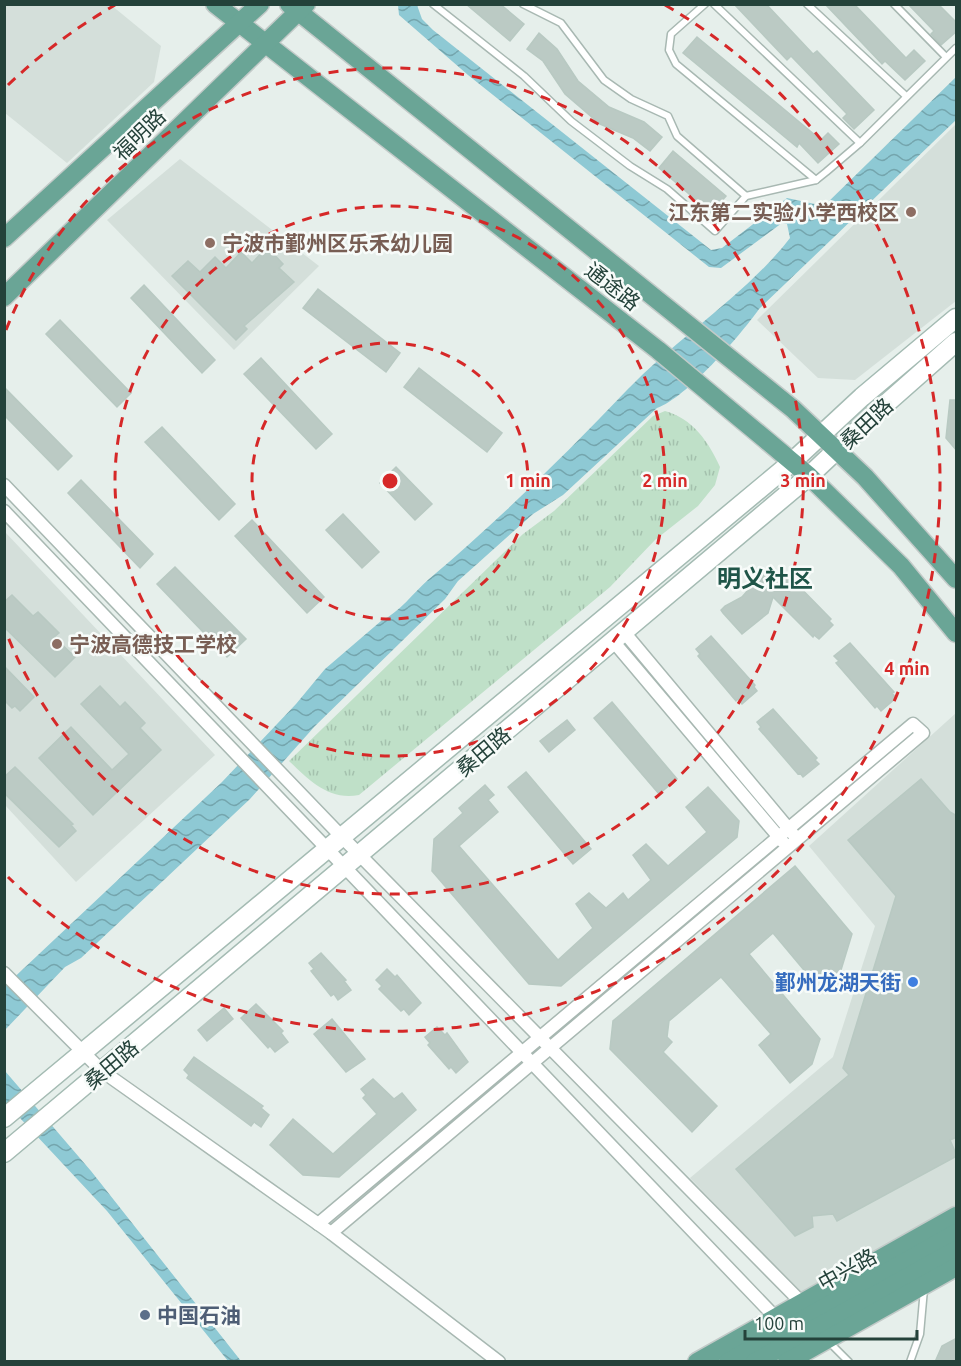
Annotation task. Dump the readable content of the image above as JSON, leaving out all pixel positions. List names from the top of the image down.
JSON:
{
  "streets": {
    "main road": [
      "福明路",
      "通途路",
      "桑田路",
      "中兴路"
    ]
  },
  "crossings": [
    ["福明路", "通途路"],
    ["通途路", "桑田路"]
  ],
  "districts": ["明义社区"],
  "places": [
    "江东第二实验小学西校区",
    "宁波市鄞州区乐禾幼儿园",
    "宁波高德技工学校",
    "鄞州龙湖天街",
    "中国石油"
  ],
  "scale_bar": "100 m",
  "rings": [
    "1 min",
    "2 min",
    "3 min",
    "4 min"
  ]
}
